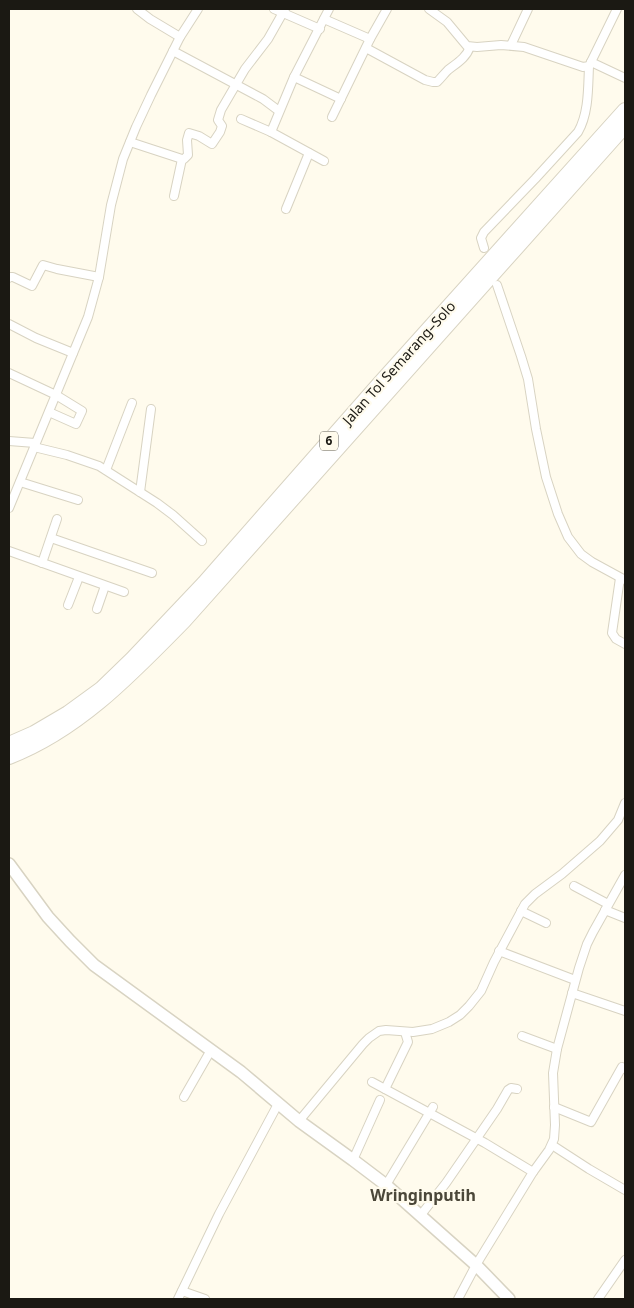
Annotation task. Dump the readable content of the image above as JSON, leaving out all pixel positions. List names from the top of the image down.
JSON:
{
  "streets": {
    "highway": ["Jalan Tol Semarang–Solo", "6"]
  },
  "districts": ["Wringinputih"]
}
